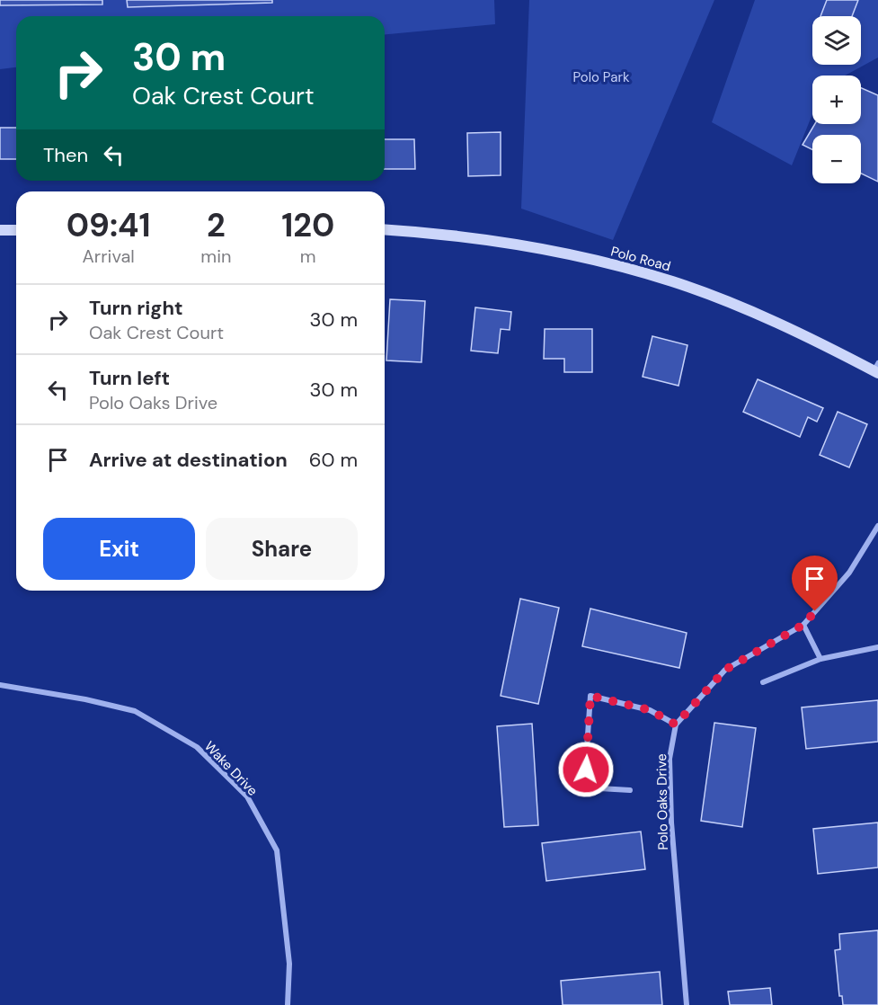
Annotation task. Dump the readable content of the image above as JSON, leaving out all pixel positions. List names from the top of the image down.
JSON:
{
  "streets": {
    "main road": ["Polo Road"],
    "street": ["Wake Drive", "Polo Oaks Drive"]
  },
  "parks": ["Polo Park"],
  "page": {
    "map_buttons": ["+", "−"],
    "turn": ["30 m", "Oak Crest Court"],
    "then": "Then",
    "eta": [
      "09:41",
      "Arrival",
      "2",
      "min",
      "120",
      "m"
    ],
    "list": [
      {
        "name": "Turn right",
        "note": "Oak Crest Court",
        "value": "30 m"
      },
      {
        "name": "Turn left",
        "note": "Polo Oaks Drive",
        "value": "30 m"
      },
      {
        "name": "Arrive at destination",
        "value": "60 m"
      }
    ],
    "buttons": ["Exit", "Share"]
  }
}
